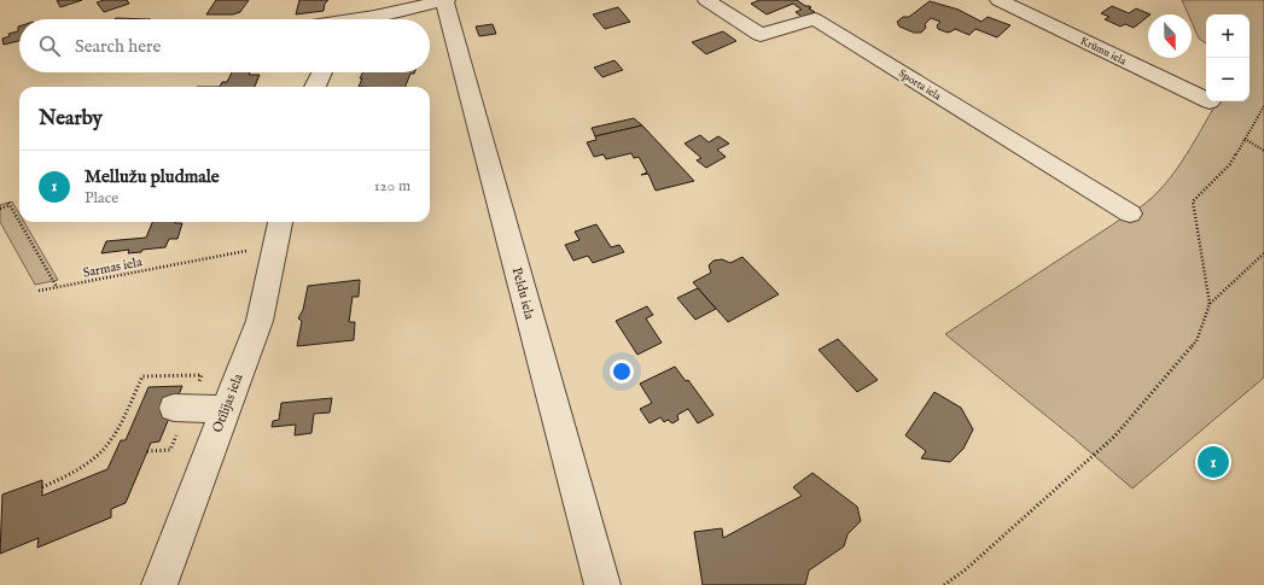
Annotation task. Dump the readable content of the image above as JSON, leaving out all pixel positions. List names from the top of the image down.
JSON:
{
  "streets": {
    "street": [
      "Krūmu iela",
      "Sporta iela",
      "Peldu iela",
      "Otīlijas iela"
    ],
    "path": ["Sarmas iela"]
  },
  "crossings": [
    ["Sarmas iela", "Otīlijas iela"]
  ],
  "north": "bottom",
  "page": {
    "map_buttons": ["+", "−"],
    "search": "Search here",
    "heading": "Nearby",
    "list": [
      {
        "mark": "1",
        "name": "Mellužu pludmale",
        "note": "Place",
        "value": "120 m"
      }
    ],
    "pins": "1"
  }
}
